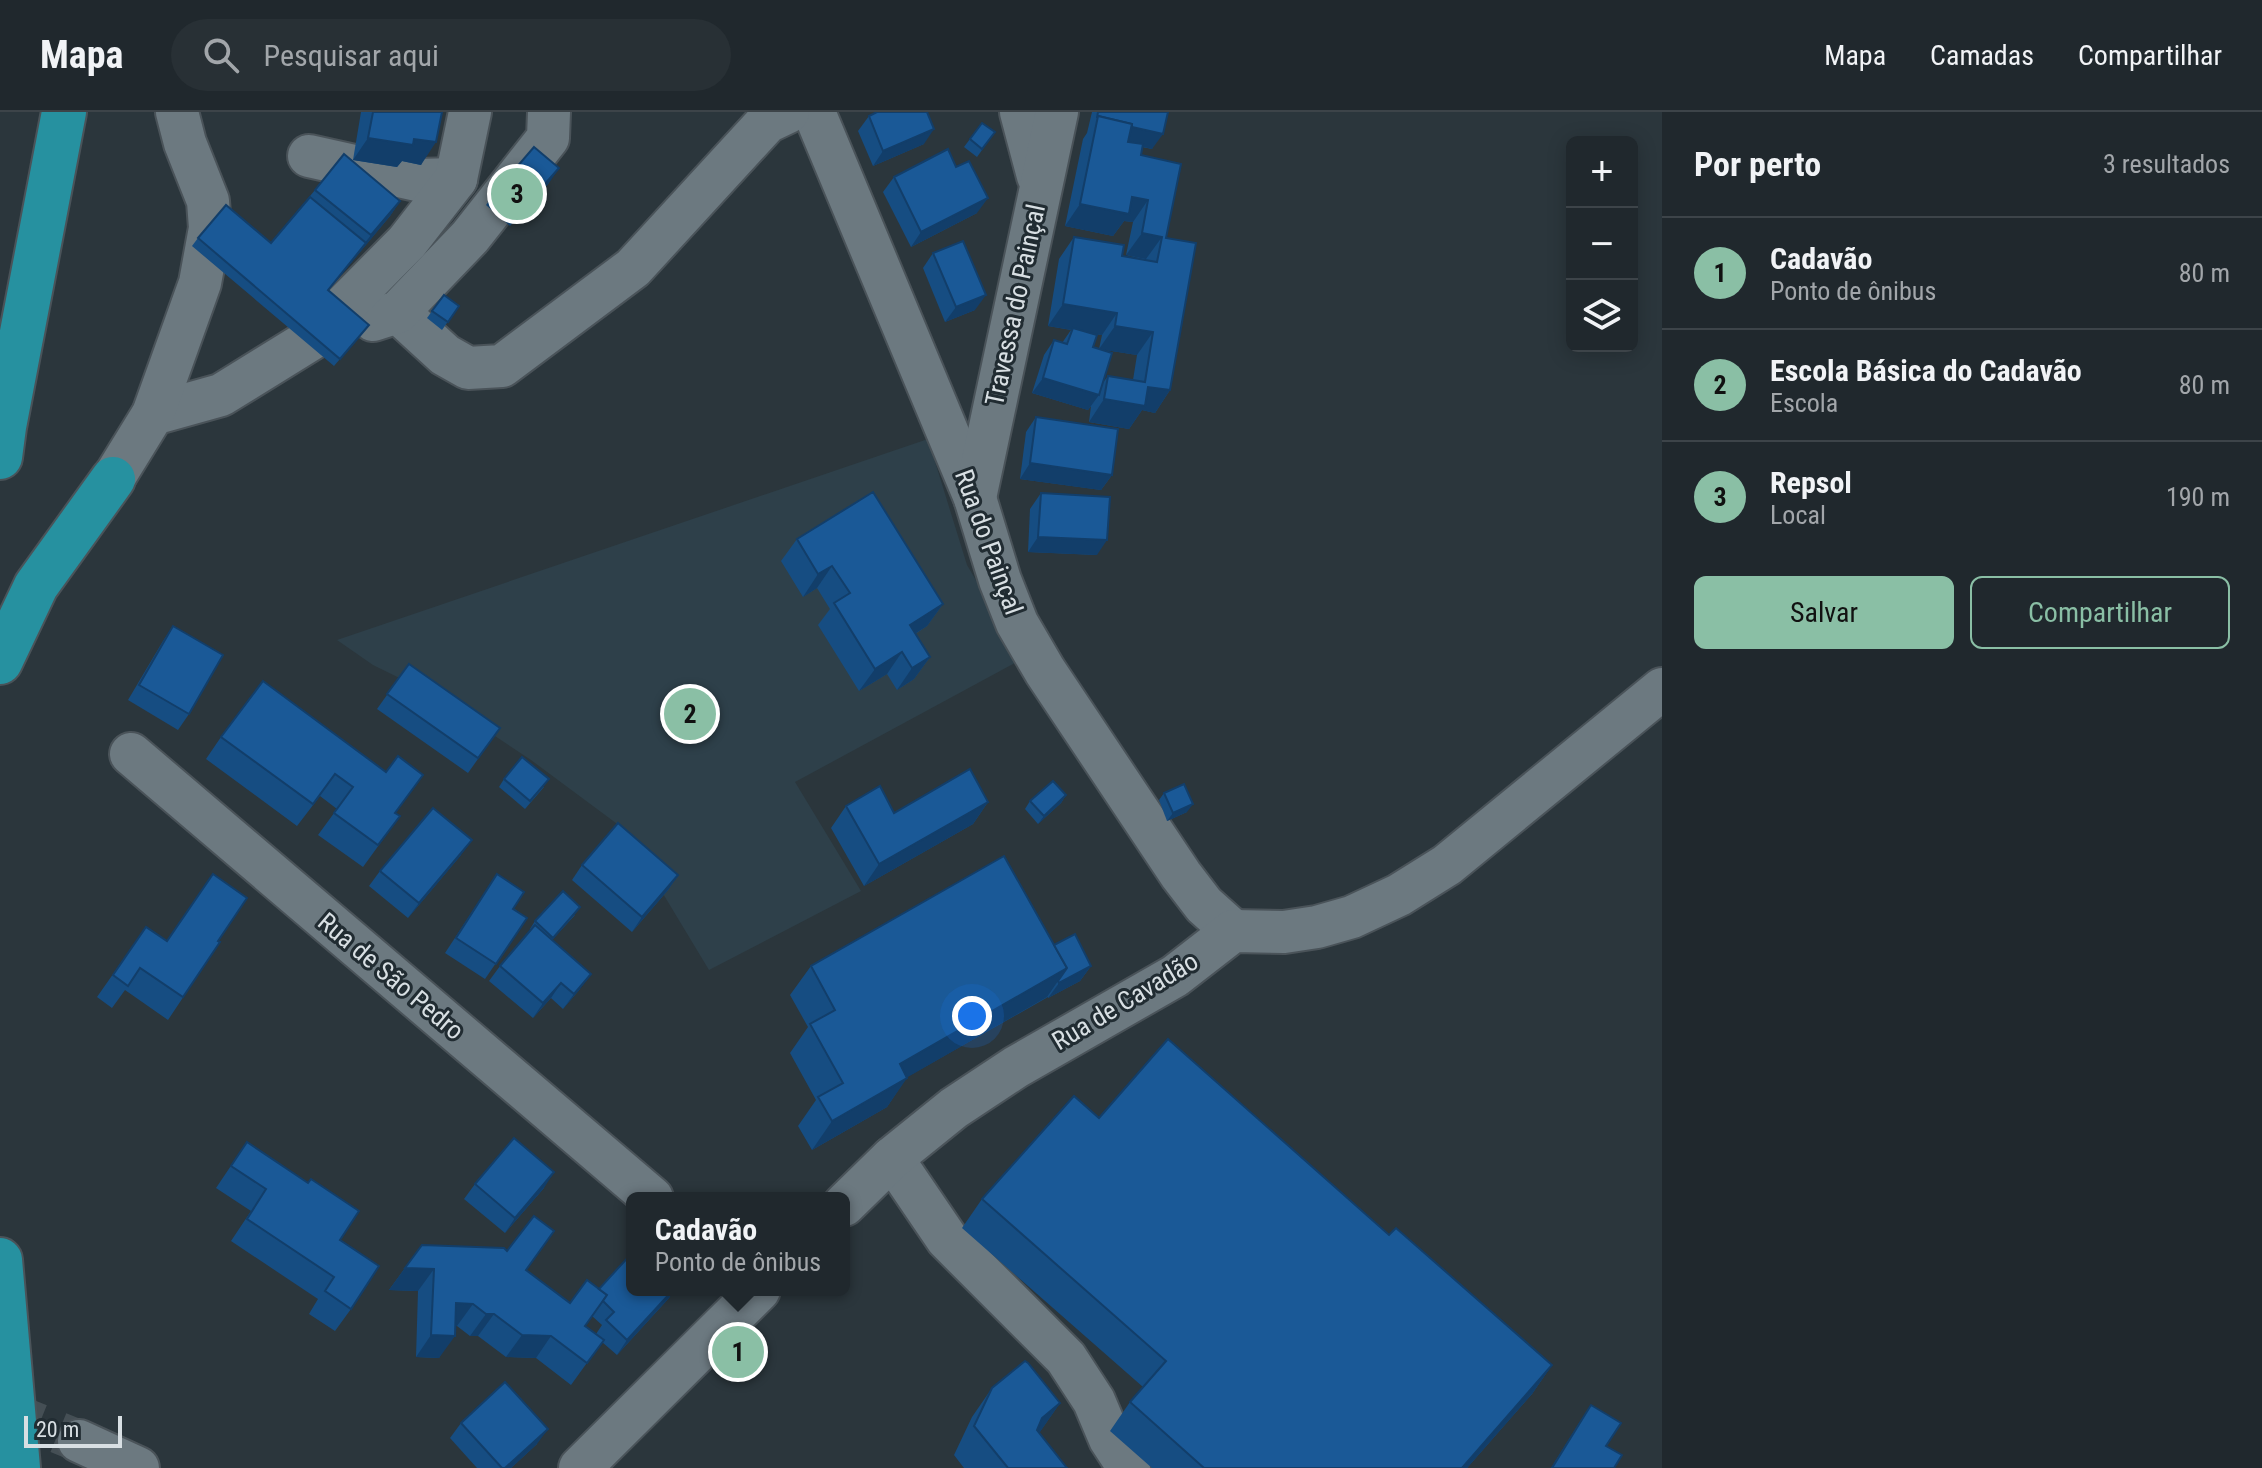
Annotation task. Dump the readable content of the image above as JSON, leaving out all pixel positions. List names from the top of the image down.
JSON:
{
  "streets": {
    "street": [
      "Travessa do Painçal",
      "Rua do Painçal",
      "Rua de São Pedro",
      "Rua de Cavadão"
    ]
  },
  "crossings": [
    ["Travessa do Painçal", "Rua do Painçal"],
    ["Rua do Painçal", "Rua de Cavadão"]
  ],
  "scale_bar": "20 m",
  "page": {
    "header": "Mapa",
    "search": "Pesquisar aqui",
    "nav": ["Mapa", "Camadas", "Compartilhar"],
    "heading": ["Por perto", "3 resultados"],
    "map_buttons": ["+", "−"],
    "pins": ["3", "2", "1"],
    "list": [
      {
        "mark": "1",
        "name": "Cadavão",
        "note": "Ponto de ônibus",
        "value": "80 m"
      },
      {
        "mark": "2",
        "name": "Escola Básica do Cadavão",
        "note": "Escola",
        "value": "80 m"
      },
      {
        "mark": "3",
        "name": "Repsol",
        "note": "Local",
        "value": "190 m"
      }
    ],
    "buttons": ["Salvar", "Compartilhar"],
    "popup": ["Cadavão", "Ponto de ônibus"],
    "scale": "20 m"
  }
}
